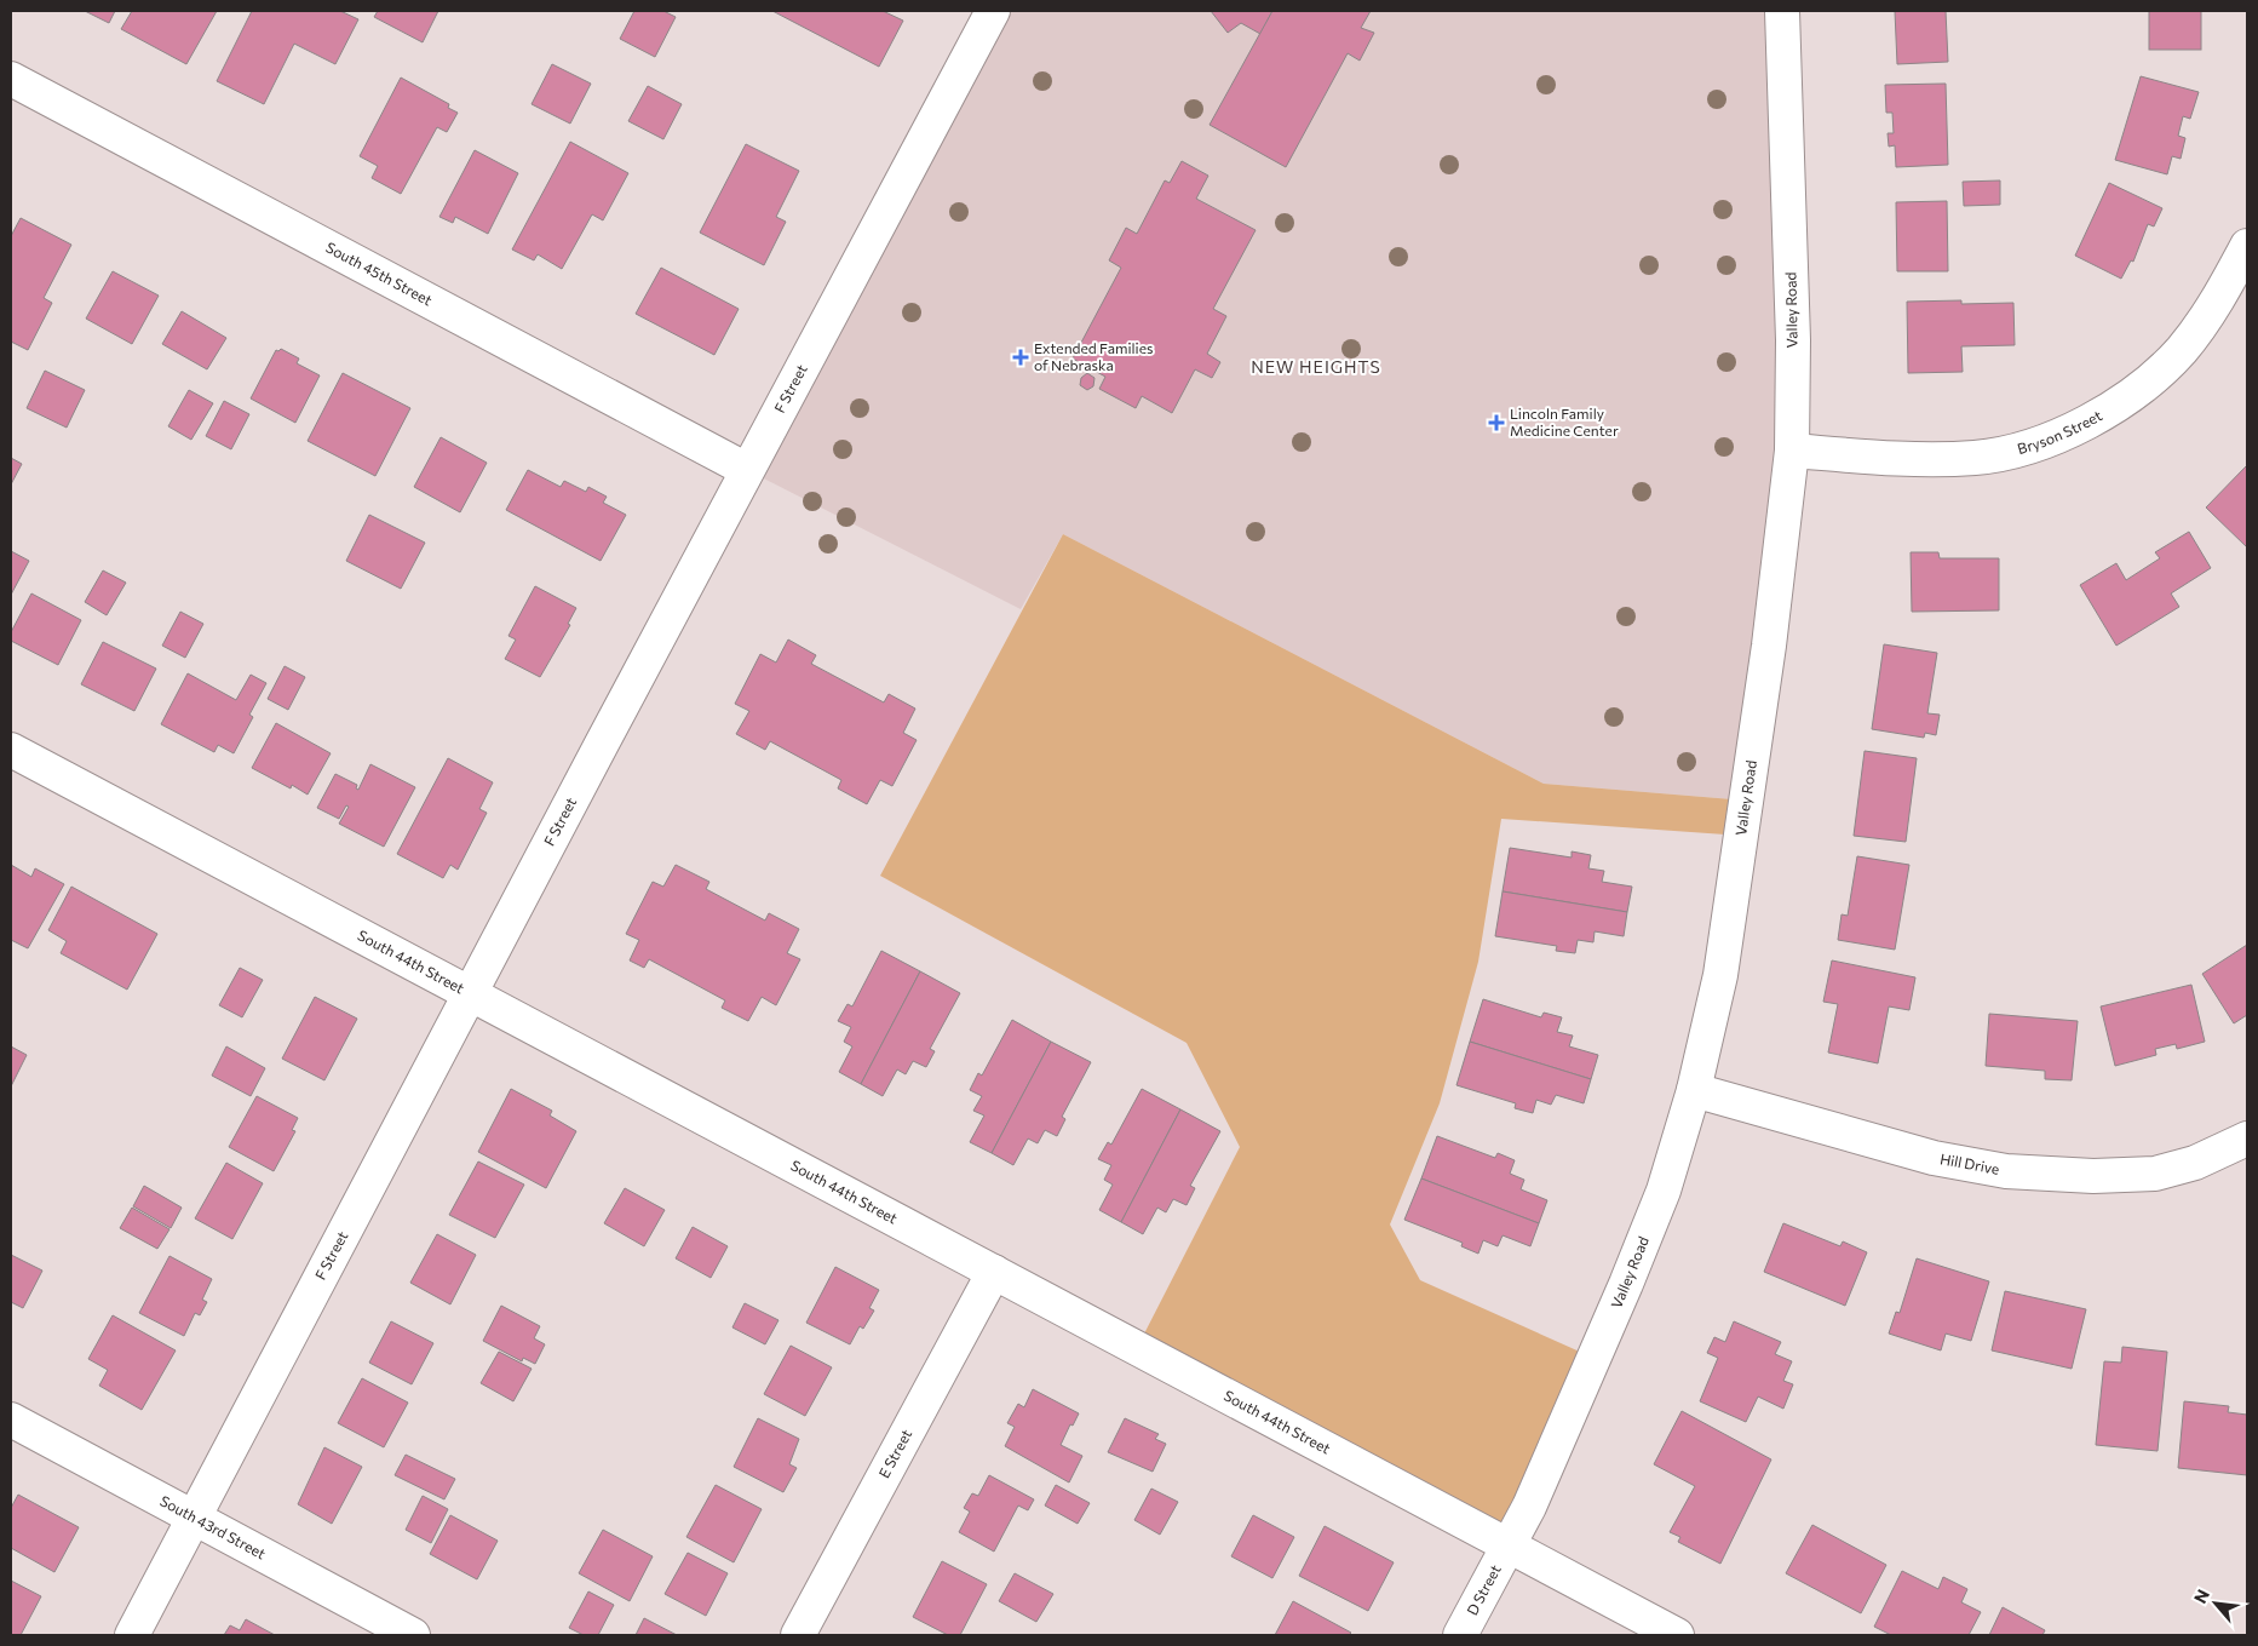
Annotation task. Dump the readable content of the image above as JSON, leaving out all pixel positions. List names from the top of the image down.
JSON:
{
  "streets": {
    "street": [
      "South 45th Street",
      "Valley Road",
      "F Street",
      "Bryson Street",
      "South 44th Street",
      "Hill Drive",
      "E Street",
      "South 43rd Street",
      "D Street"
    ]
  },
  "crossings": [
    ["South 45th Street", "F Street"],
    ["Valley Road", "Bryson Street"],
    ["Valley Road", "South 44th Street"],
    ["Valley Road", "Hill Drive"],
    ["Valley Road", "D Street"],
    ["F Street", "South 44th Street"],
    ["F Street", "South 43rd Street"],
    ["South 44th Street", "E Street"],
    ["South 44th Street", "D Street"]
  ],
  "districts": ["NEW HEIGHTS"],
  "places": {
    "health": ["Extended Families of Nebraska", "Lincoln Family Medicine Center"]
  },
  "north": "top left"
}
